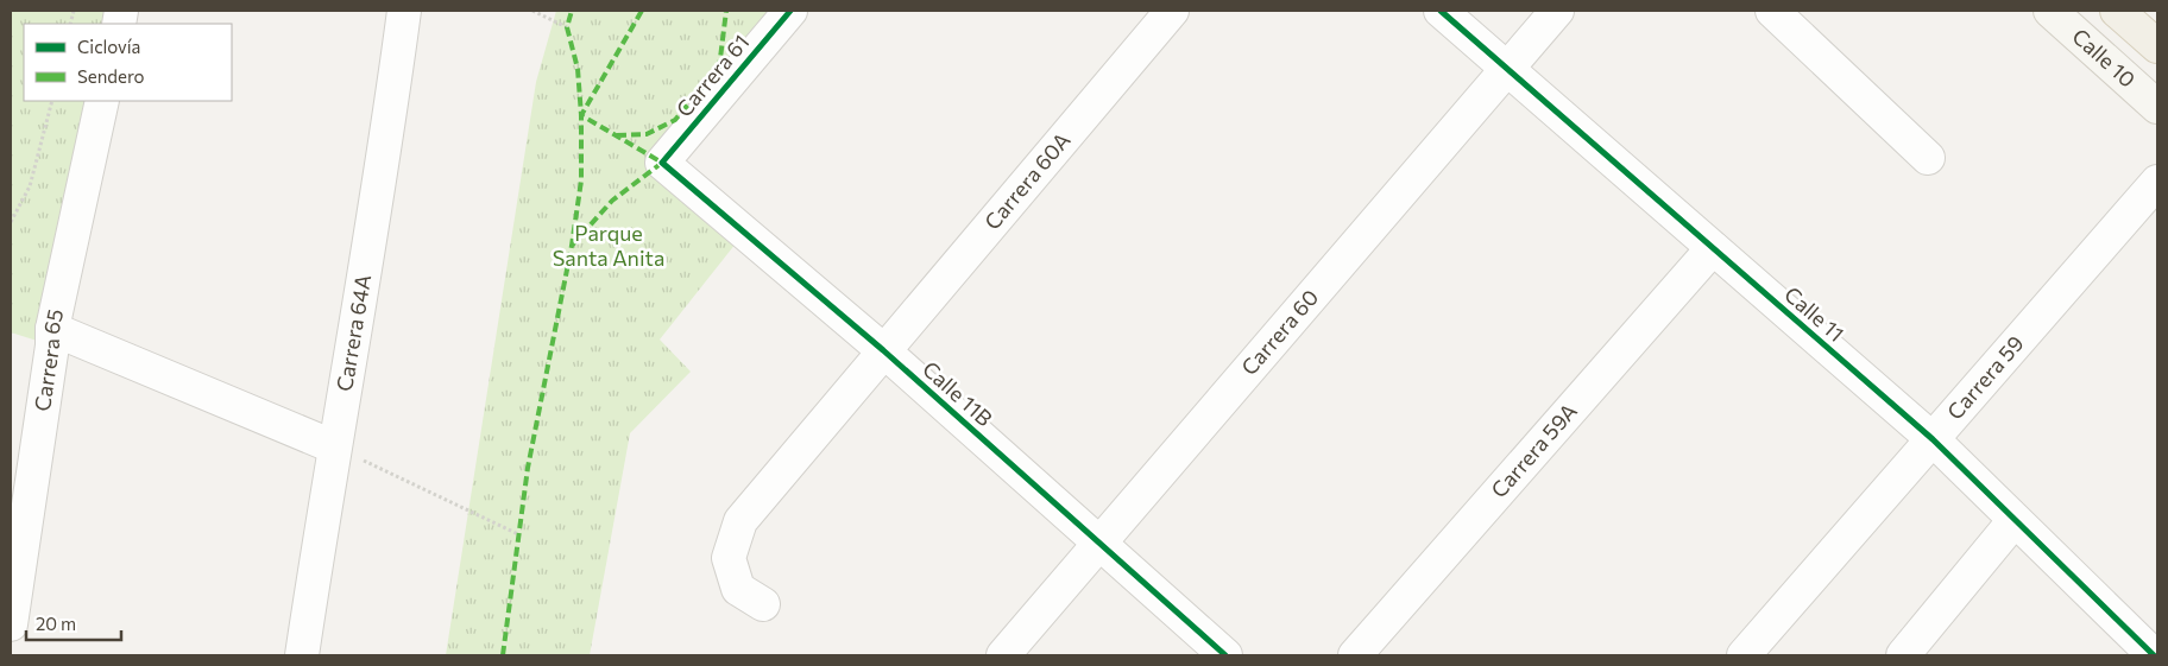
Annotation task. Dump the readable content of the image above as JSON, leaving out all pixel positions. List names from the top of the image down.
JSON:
{
  "streets": {
    "street": [
      "Calle 10",
      "Carrera 61",
      "Carrera 60A",
      "Calle 11",
      "Carrera 64A",
      "Carrera 60",
      "Carrera 65",
      "Carrera 59",
      "Calle 11B",
      "Carrera 59A"
    ]
  },
  "crossings": [
    ["Carrera 61", "Calle 11B"],
    ["Carrera 60A", "Calle 11B"],
    ["Calle 11", "Carrera 60"],
    ["Calle 11", "Carrera 59"],
    ["Calle 11", "Carrera 59A"],
    ["Carrera 60", "Calle 11B"]
  ],
  "parks": ["Parque Santa Anita"],
  "legend": ["Ciclovía", "Sendero"],
  "scale_bar": "20 m"
}
